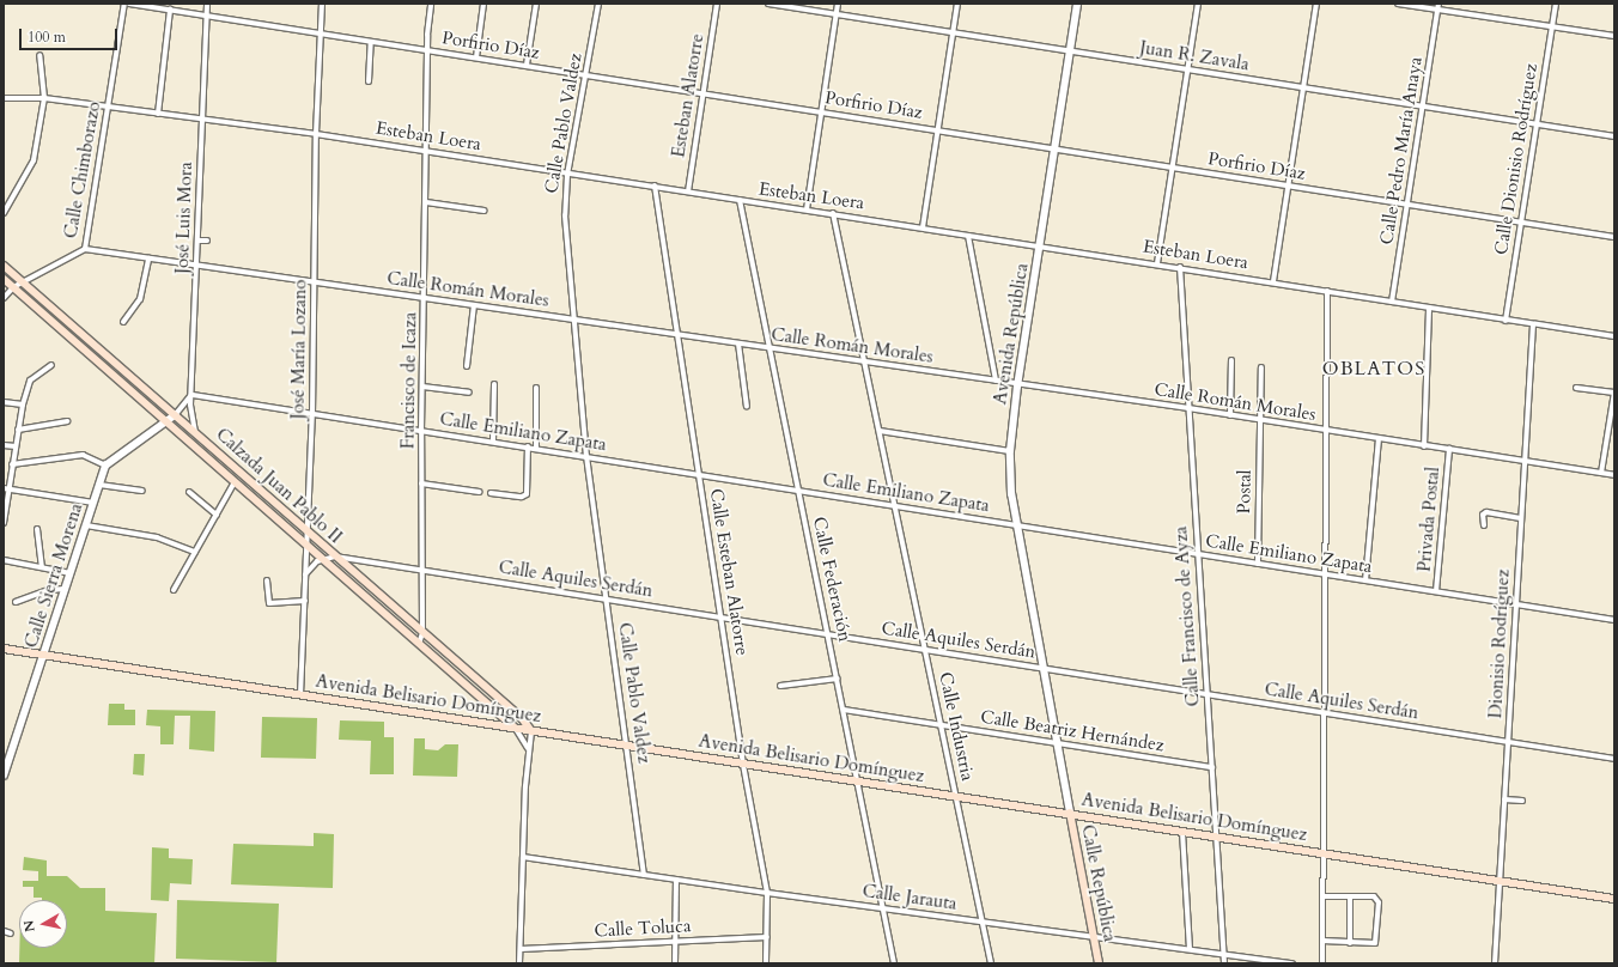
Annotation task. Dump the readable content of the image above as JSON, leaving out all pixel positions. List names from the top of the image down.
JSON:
{
  "streets": {
    "main road": ["Calzada Juan Pablo II", "Avenida Belisario Domínguez", "Calle República"],
    "street": [
      "Porfirio Díaz",
      "Juan R. Zavala",
      "Esteban Alatorre",
      "Calle Pablo Valdez",
      "Esteban Loera",
      "Calle Pedro María Anaya",
      "Calle Dionisio Rodríguez",
      "Calle Chimborazo",
      "José Luis Mora",
      "Calle Román Morales",
      "Avenida República",
      "José María Lozano",
      "Francisco de Icaza",
      "Calle Emiliano Zapata",
      "Postal",
      "Privada Postal",
      "Calle Esteban Alatorre",
      "Calle Sierra Morena",
      "Calle Aquiles Serdán",
      "Calle Federación",
      "Calle Francisco de Ayza",
      "Dionisio Rodríguez",
      "Calle Industria",
      "Calle Beatriz Hernández",
      "Calle Jarauta",
      "Calle Toluca"
    ]
  },
  "crossings": [
    ["Porfirio Díaz", "Esteban Alatorre"],
    ["Porfirio Díaz", "Calle Pablo Valdez"],
    ["Porfirio Díaz", "Calle Pedro María Anaya"],
    ["Porfirio Díaz", "Calle Dionisio Rodríguez"],
    ["Porfirio Díaz", "José Luis Mora"],
    ["Porfirio Díaz", "Avenida República"],
    ["Porfirio Díaz", "José María Lozano"],
    ["Porfirio Díaz", "Francisco de Icaza"],
    ["Juan R. Zavala", "Calle Pedro María Anaya"],
    ["Juan R. Zavala", "Calle Dionisio Rodríguez"],
    ["Juan R. Zavala", "Avenida República"],
    ["Esteban Alatorre", "Esteban Loera"],
    ["Calle Pablo Valdez", "Esteban Loera"],
    ["Calle Pablo Valdez", "Calle Román Morales"],
    ["Calle Pablo Valdez", "Calle Emiliano Zapata"],
    ["Calle Pablo Valdez", "Calle Aquiles Serdán"],
    ["Calle Pablo Valdez", "Avenida Belisario Domínguez"],
    ["Calle Pablo Valdez", "Calle Jarauta"],
    ["Esteban Loera", "Calle Pedro María Anaya"],
    ["Esteban Loera", "Calle Dionisio Rodríguez"],
    ["Esteban Loera", "Calle Chimborazo"],
    ["Esteban Loera", "José Luis Mora"],
    ["Esteban Loera", "Avenida República"],
    ["Esteban Loera", "José María Lozano"],
    ["Esteban Loera", "Francisco de Icaza"],
    ["Esteban Loera", "Calle Esteban Alatorre"],
    ["Esteban Loera", "Calle Federación"],
    ["Esteban Loera", "Calle Francisco de Ayza"],
    ["Esteban Loera", "Dionisio Rodríguez"],
    ["Esteban Loera", "Calle Industria"],
    ["Calle Chimborazo", "Calle Román Morales"],
    ["Calle Chimborazo", "Calzada Juan Pablo II"],
    ["José Luis Mora", "Calle Román Morales"],
    ["José Luis Mora", "Calle Emiliano Zapata"],
    ["José Luis Mora", "Calzada Juan Pablo II"],
    ["Calle Román Morales", "Avenida República"],
    ["Calle Román Morales", "José María Lozano"],
    ["Calle Román Morales", "Francisco de Icaza"],
    ["Calle Román Morales", "Postal"],
    ["Calle Román Morales", "Privada Postal"],
    ["Calle Román Morales", "Calle Esteban Alatorre"],
    ["Calle Román Morales", "Calle Federación"],
    ["Calle Román Morales", "Calle Francisco de Ayza"],
    ["Calle Román Morales", "Dionisio Rodríguez"],
    ["Calle Román Morales", "Calle Industria"],
    ["Avenida República", "Calle Emiliano Zapata"],
    ["Avenida República", "Calle Aquiles Serdán"],
    ["Avenida República", "Calle República"],
    ["José María Lozano", "Calle Emiliano Zapata"],
    ["José María Lozano", "Calzada Juan Pablo II"],
    ["José María Lozano", "Avenida Belisario Domínguez"],
    ["Francisco de Icaza", "Calle Emiliano Zapata"],
    ["Francisco de Icaza", "Calzada Juan Pablo II"],
    ["Francisco de Icaza", "Calle Aquiles Serdán"],
    ["Calle Emiliano Zapata", "Postal"],
    ["Calle Emiliano Zapata", "Privada Postal"],
    ["Calle Emiliano Zapata", "Calle Esteban Alatorre"],
    ["Calle Emiliano Zapata", "Calle Federación"],
    ["Calle Emiliano Zapata", "Calle Francisco de Ayza"],
    ["Calle Emiliano Zapata", "Dionisio Rodríguez"],
    ["Calle Emiliano Zapata", "Calle Industria"],
    ["Calzada Juan Pablo II", "Calle Aquiles Serdán"],
    ["Calzada Juan Pablo II", "Avenida Belisario Domínguez"],
    ["Calle Esteban Alatorre", "Calle Aquiles Serdán"],
    ["Calle Esteban Alatorre", "Avenida Belisario Domínguez"],
    ["Calle Esteban Alatorre", "Calle Jarauta"],
    ["Calle Esteban Alatorre", "Calle Toluca"],
    ["Calle Sierra Morena", "Avenida Belisario Domínguez"],
    ["Calle Aquiles Serdán", "Calle Federación"],
    ["Calle Aquiles Serdán", "Calle Francisco de Ayza"],
    ["Calle Aquiles Serdán", "Dionisio Rodríguez"],
    ["Calle Aquiles Serdán", "Calle Industria"],
    ["Calle Aquiles Serdán", "Calle República"],
    ["Calle Federación", "Avenida Belisario Domínguez"],
    ["Calle Federación", "Calle Beatriz Hernández"],
    ["Calle Federación", "Calle Jarauta"],
    ["Calle Francisco de Ayza", "Avenida Belisario Domínguez"],
    ["Calle Francisco de Ayza", "Calle Beatriz Hernández"],
    ["Calle Francisco de Ayza", "Calle Jarauta"],
    ["Dionisio Rodríguez", "Avenida Belisario Domínguez"],
    ["Avenida Belisario Domínguez", "Calle Industria"],
    ["Avenida Belisario Domínguez", "Calle República"],
    ["Calle Industria", "Calle Beatriz Hernández"],
    ["Calle Industria", "Calle Jarauta"],
    ["Calle Beatriz Hernández", "Calle República"],
    ["Calle República", "Calle Jarauta"]
  ],
  "districts": ["OBLATOS"],
  "scale_bar": "100 m",
  "north": "left"
}
